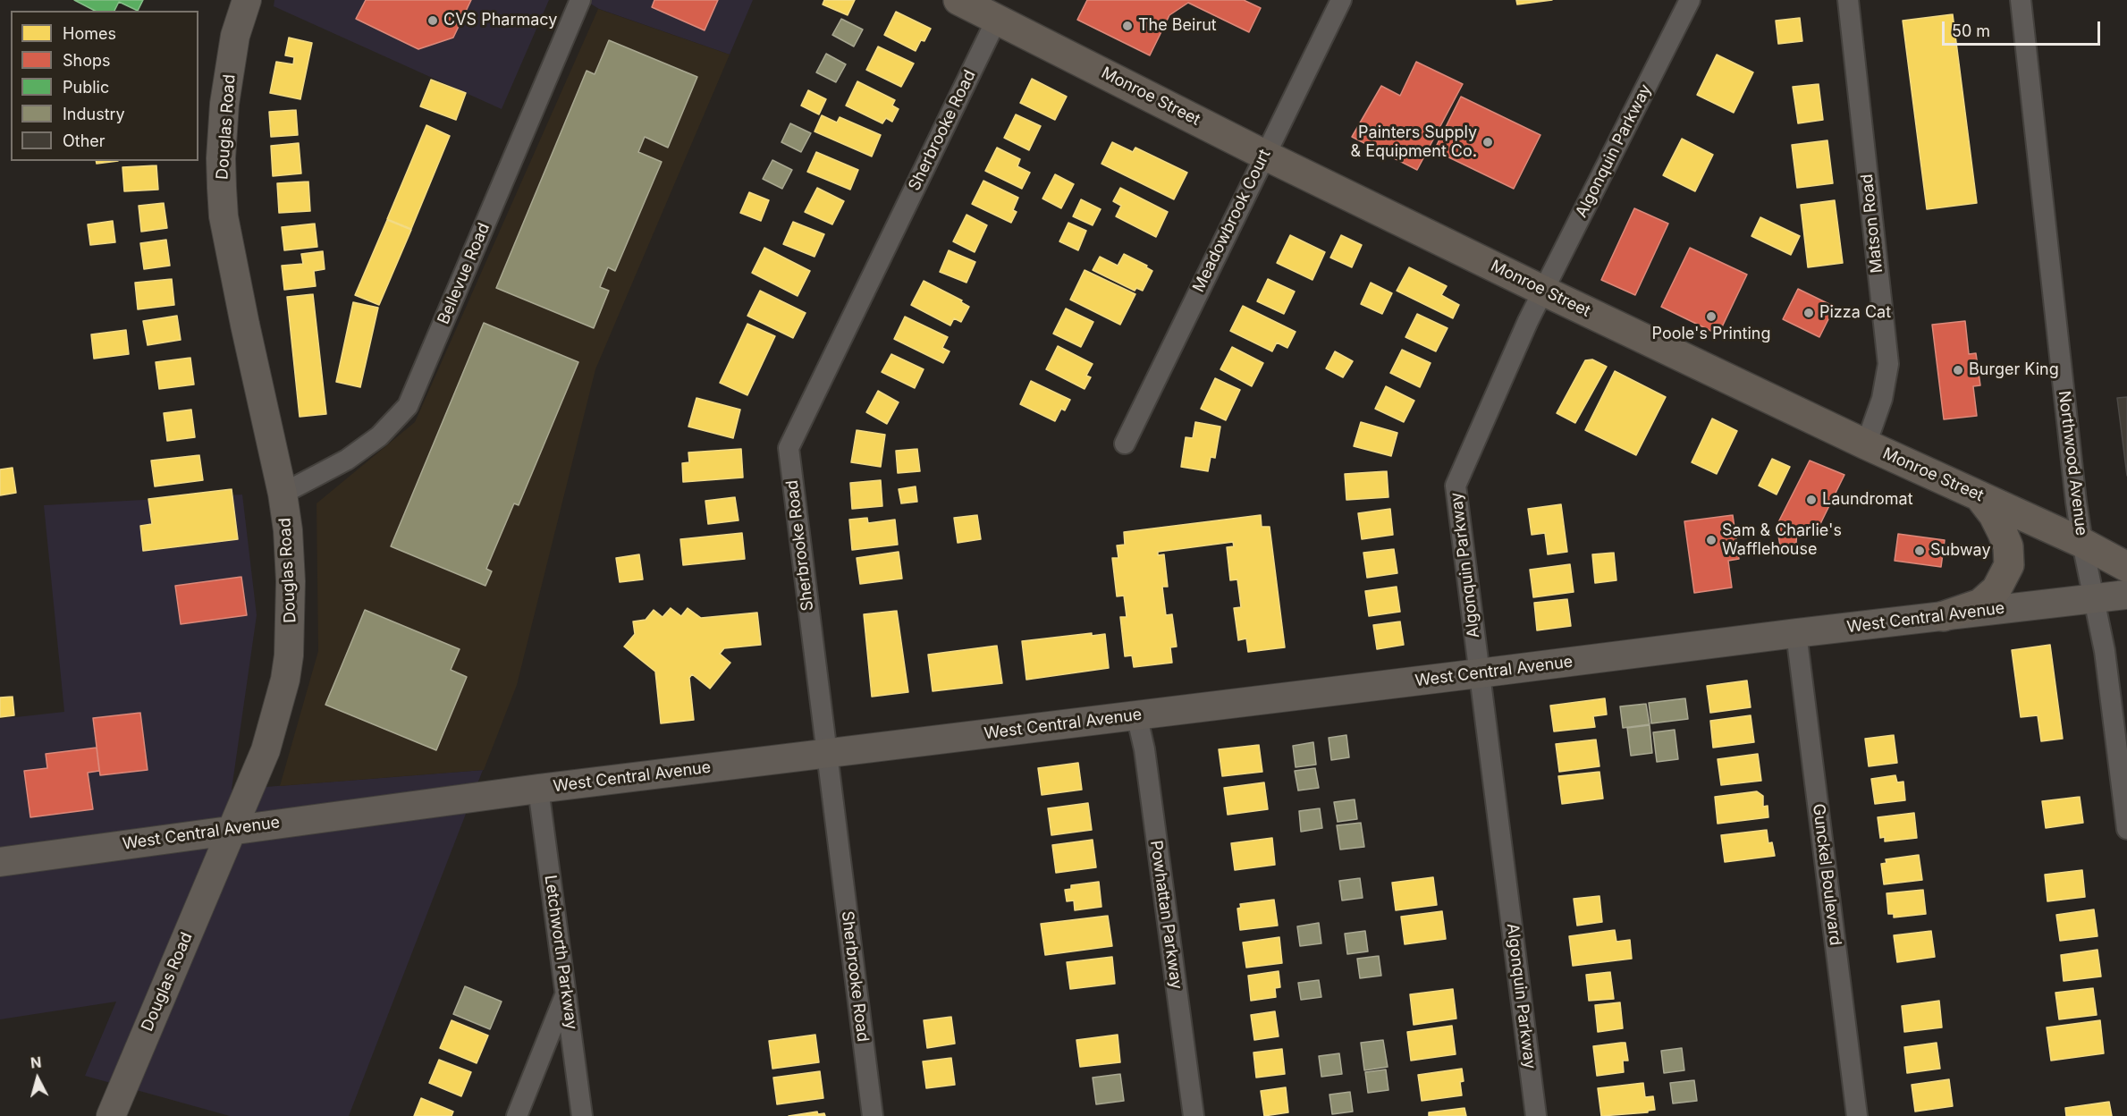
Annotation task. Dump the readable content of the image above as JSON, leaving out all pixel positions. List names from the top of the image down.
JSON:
{
  "streets": {
    "main road": ["Monroe Street", "Douglas Road", "West Central Avenue"],
    "street": [
      "Sherbrooke Road",
      "Algonquin Parkway",
      "Meadowbrook Court",
      "Matson Road",
      "Bellevue Road",
      "Northwood Avenue",
      "Gunckel Boulevard",
      "Powhattan Parkway",
      "Letchworth Parkway"
    ]
  },
  "crossings": [
    ["Monroe Street", "Sherbrooke Road"],
    ["Monroe Street", "Algonquin Parkway"],
    ["Monroe Street", "Meadowbrook Court"],
    ["Monroe Street", "Matson Road"],
    ["Monroe Street", "Northwood Avenue"],
    ["Douglas Road", "Bellevue Road"],
    ["Douglas Road", "West Central Avenue"],
    ["Sherbrooke Road", "West Central Avenue"],
    ["Algonquin Parkway", "West Central Avenue"],
    ["Northwood Avenue", "West Central Avenue"],
    ["West Central Avenue", "Gunckel Boulevard"],
    ["West Central Avenue", "Powhattan Parkway"],
    ["West Central Avenue", "Letchworth Parkway"]
  ],
  "places": [
    "CVS Pharmacy",
    "The Beirut",
    "Painters Supply & Equipment Co.",
    "Pizza Cat",
    "Poole's Printing",
    "Burger King",
    "Laundromat",
    "Sam & Charlie's Wafflehouse",
    "Subway"
  ],
  "legend": [
    "Homes",
    "Shops",
    "Public",
    "Industry",
    "Other"
  ],
  "scale_bar": "50 m",
  "north": "top"
}
